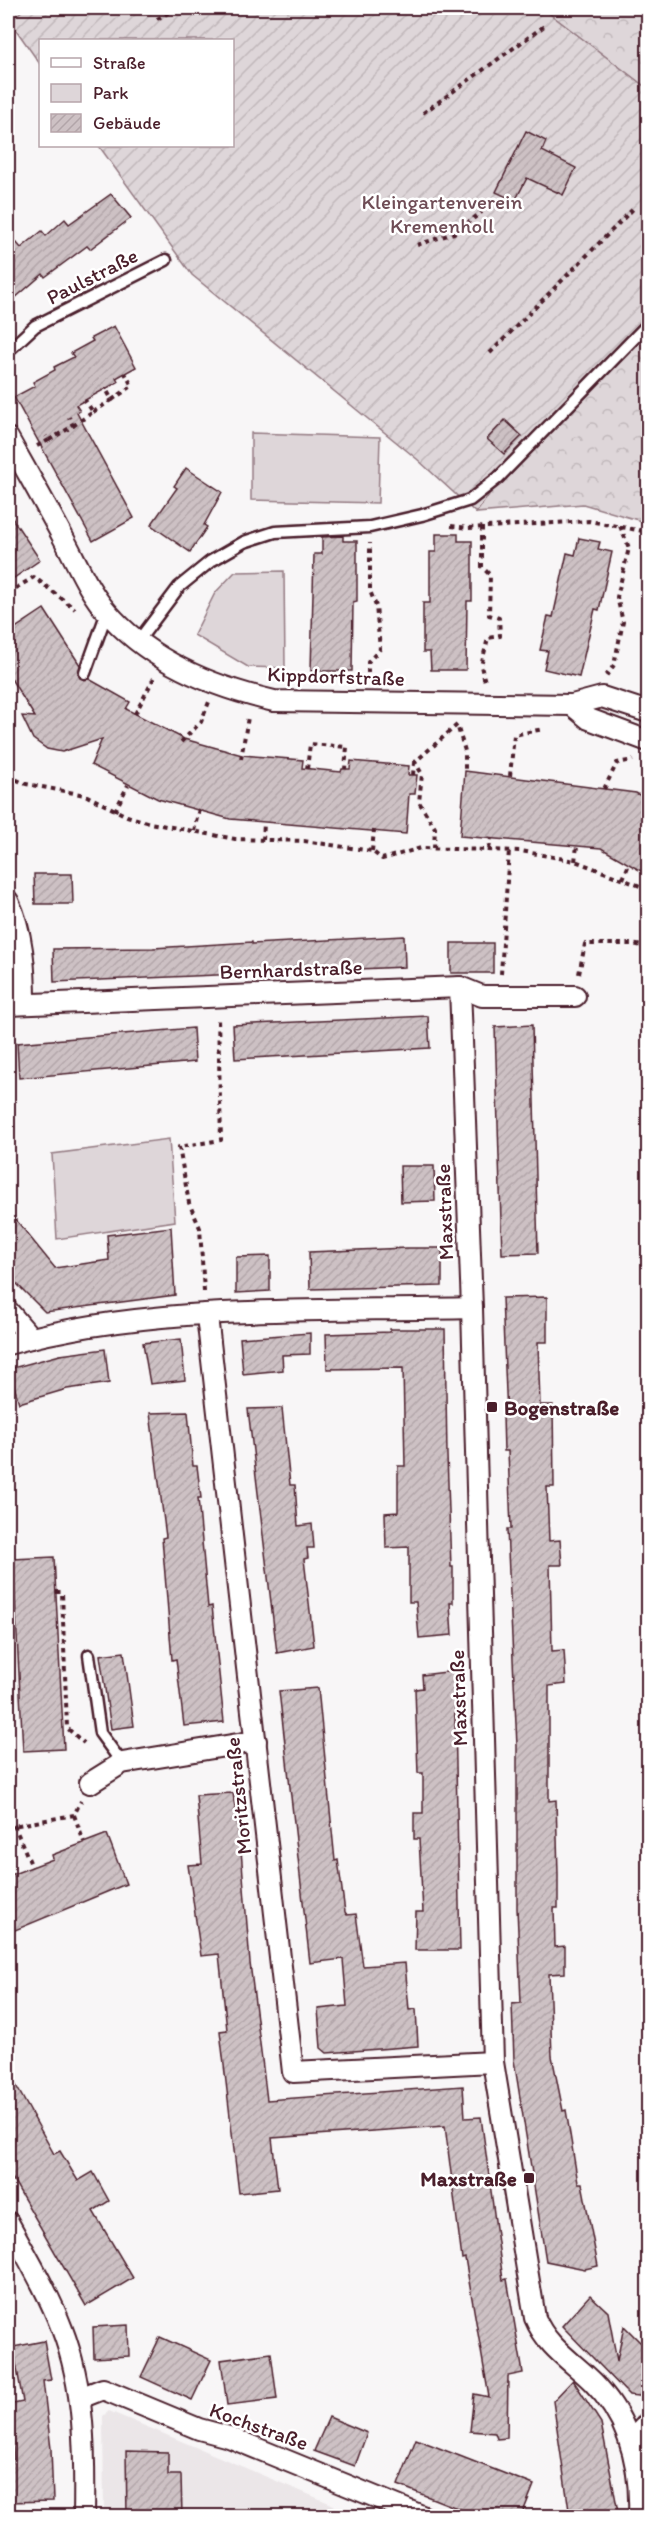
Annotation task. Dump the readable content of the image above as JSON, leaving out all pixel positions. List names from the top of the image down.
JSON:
{
  "streets": {
    "street": [
      "Kippdorfstraße",
      "Bernhardstraße",
      "Maxstraße",
      "Moritzstraße",
      "Kochstraße"
    ],
    "lane": ["Paulstraße"]
  },
  "crossings": [
    ["Bernhardstraße", "Maxstraße"],
    ["Maxstraße", "Moritzstraße"]
  ],
  "parks": ["Kleingartenverein Kremenholl"],
  "places": {
    "transit": ["Bogenstraße", "Maxstraße"]
  },
  "legend": ["Straße", "Park", "Gebäude"]
}
